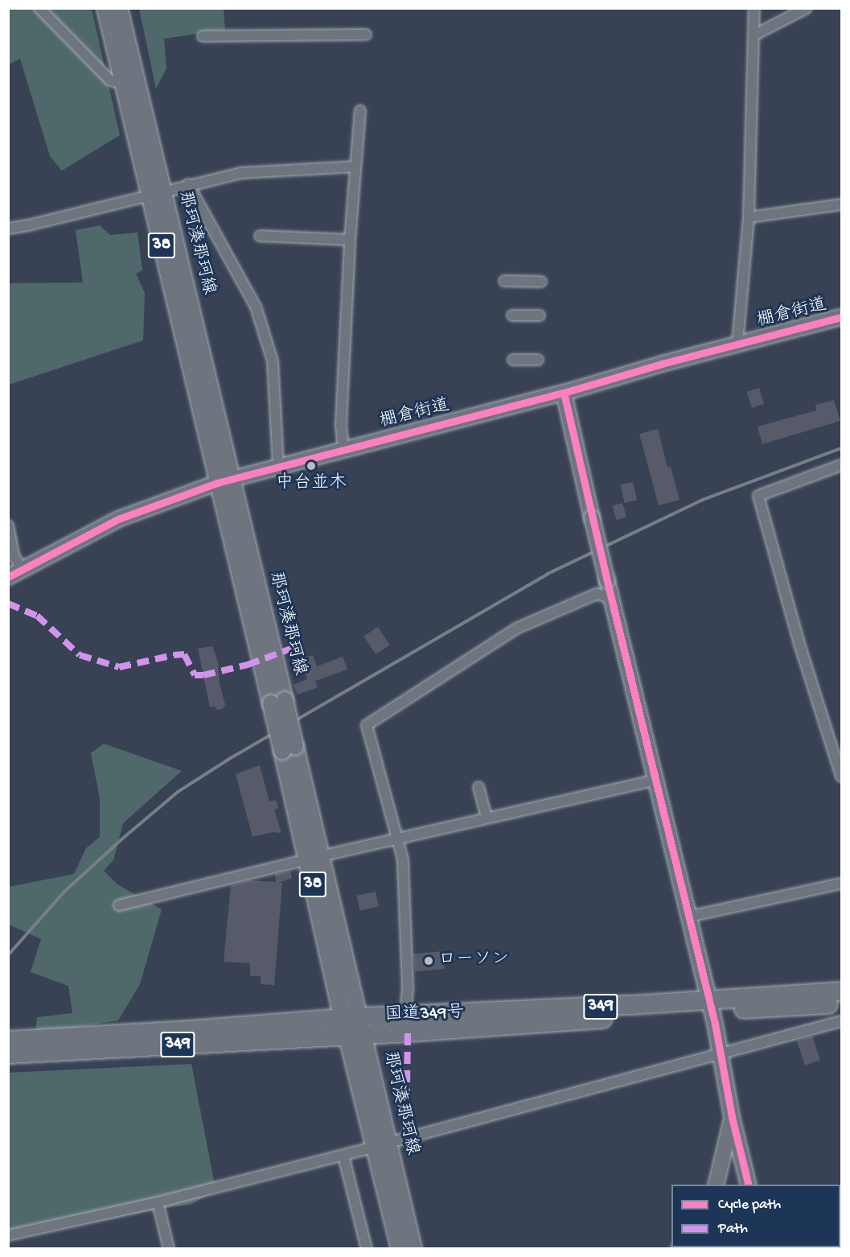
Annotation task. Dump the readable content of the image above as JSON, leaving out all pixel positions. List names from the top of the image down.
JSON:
{
  "streets": {
    "highway": ["349", "国道349号"],
    "main road": ["那珂湊那珂線", "38"],
    "street": ["棚倉街道"]
  },
  "crossings": [
    ["那珂湊那珂線", "棚倉街道"],
    ["那珂湊那珂線", "国道349号"]
  ],
  "places": ["中台並木", "ローソン"],
  "legend": ["Cycle path", "Path"]
}
